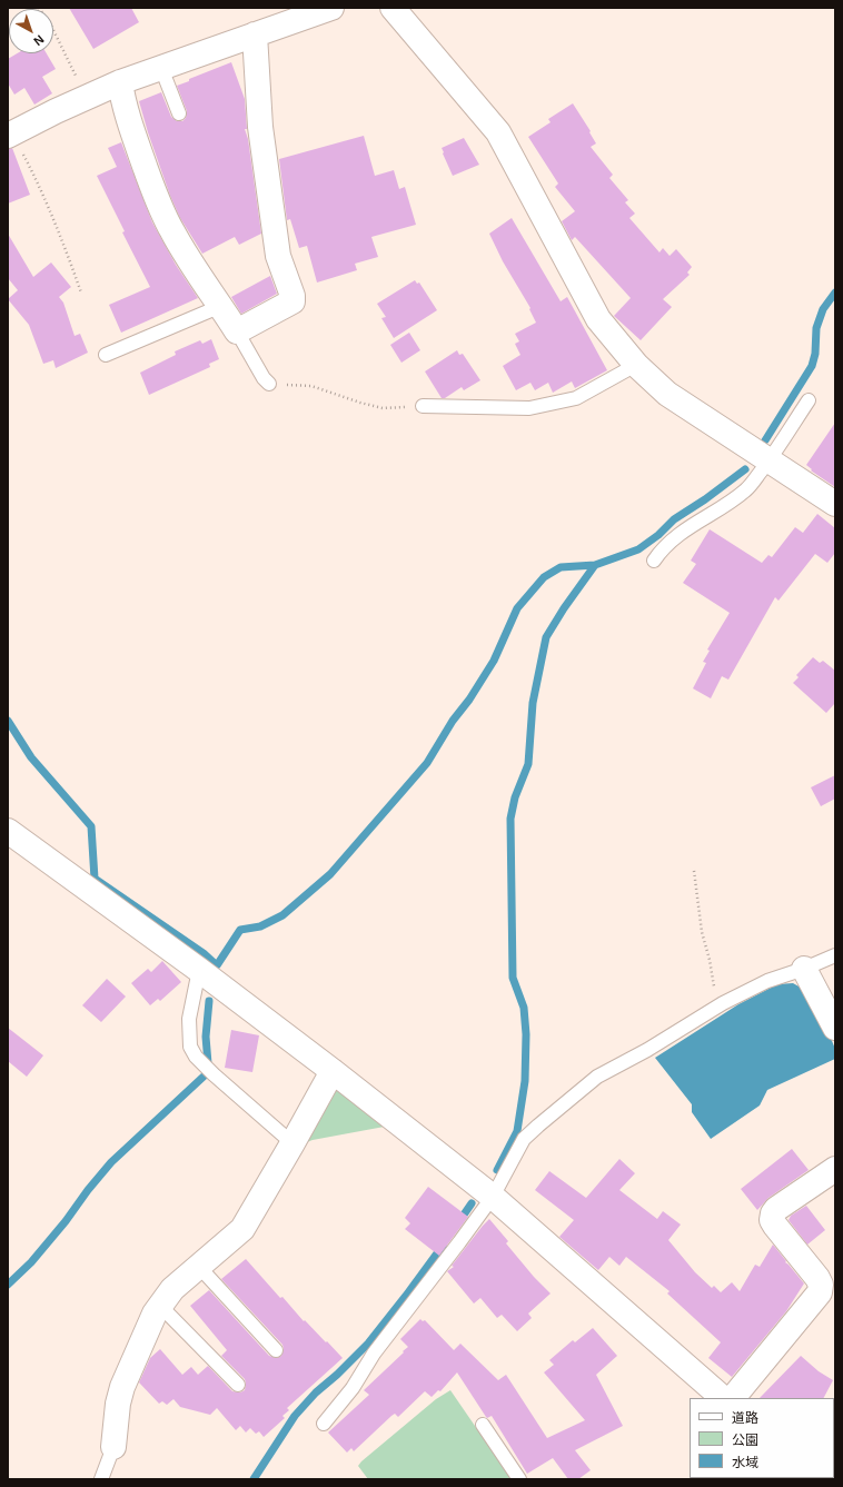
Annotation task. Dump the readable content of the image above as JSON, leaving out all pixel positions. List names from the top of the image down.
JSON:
{
  "legend": ["道路", "公園", "水域"],
  "north": "bottom right"
}
